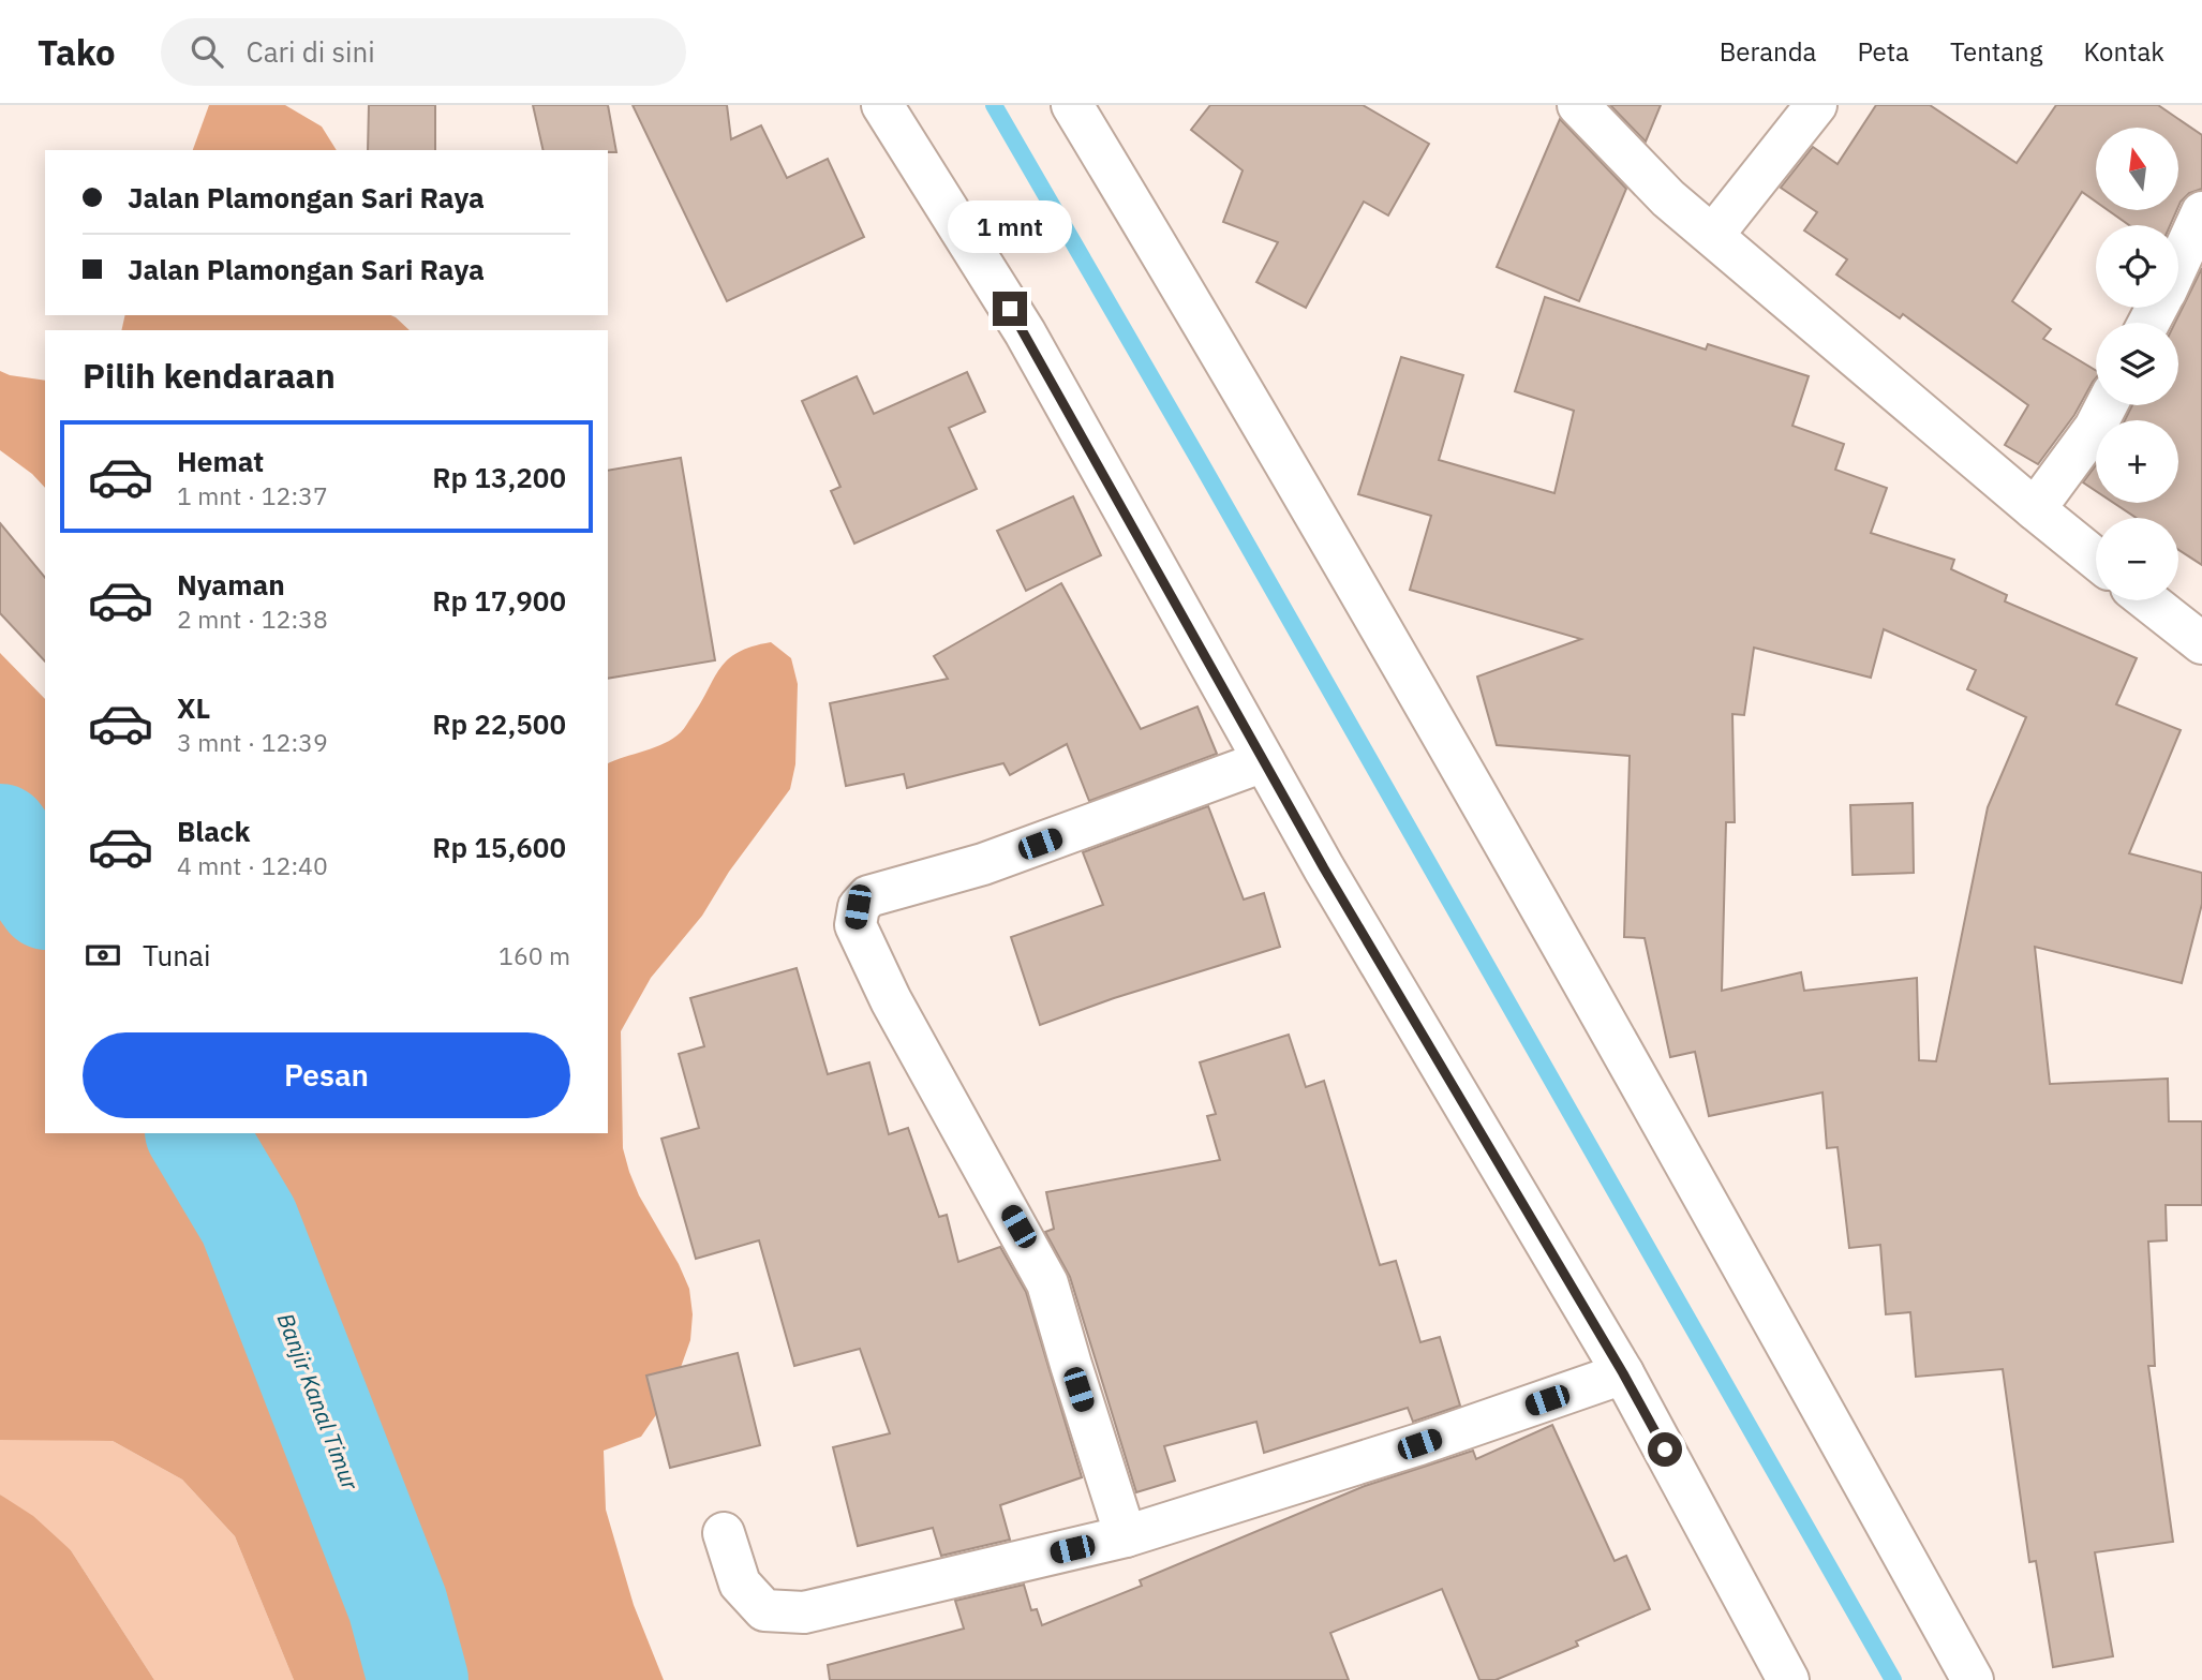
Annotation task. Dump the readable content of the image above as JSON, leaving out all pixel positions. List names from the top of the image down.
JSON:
{
  "water": ["Banjir Kanal Timur"],
  "north": "top",
  "page": {
    "header": "Tako",
    "search": "Cari di sini",
    "nav": [
      "Beranda",
      "Peta",
      "Tentang",
      "Kontak"
    ],
    "map_buttons": ["+", "−"],
    "banner": ["Jalan Plamongan Sari Raya", "Jalan Plamongan Sari Raya"],
    "bubble": "1 mnt",
    "heading": "Pilih kendaraan",
    "list": [
      {
        "name": "Hemat",
        "note": "1 mnt · 12:37",
        "value": "Rp 13,200"
      },
      {
        "name": "Nyaman",
        "note": "2 mnt · 12:38",
        "value": "Rp 17,900"
      },
      {
        "name": "XL",
        "note": "3 mnt · 12:39",
        "value": "Rp 22,500"
      },
      {
        "name": "Black",
        "note": "4 mnt · 12:40",
        "value": "Rp 15,600"
      }
    ],
    "pay": ["Tunai", "160 m"],
    "buttons": "Pesan"
  }
}
